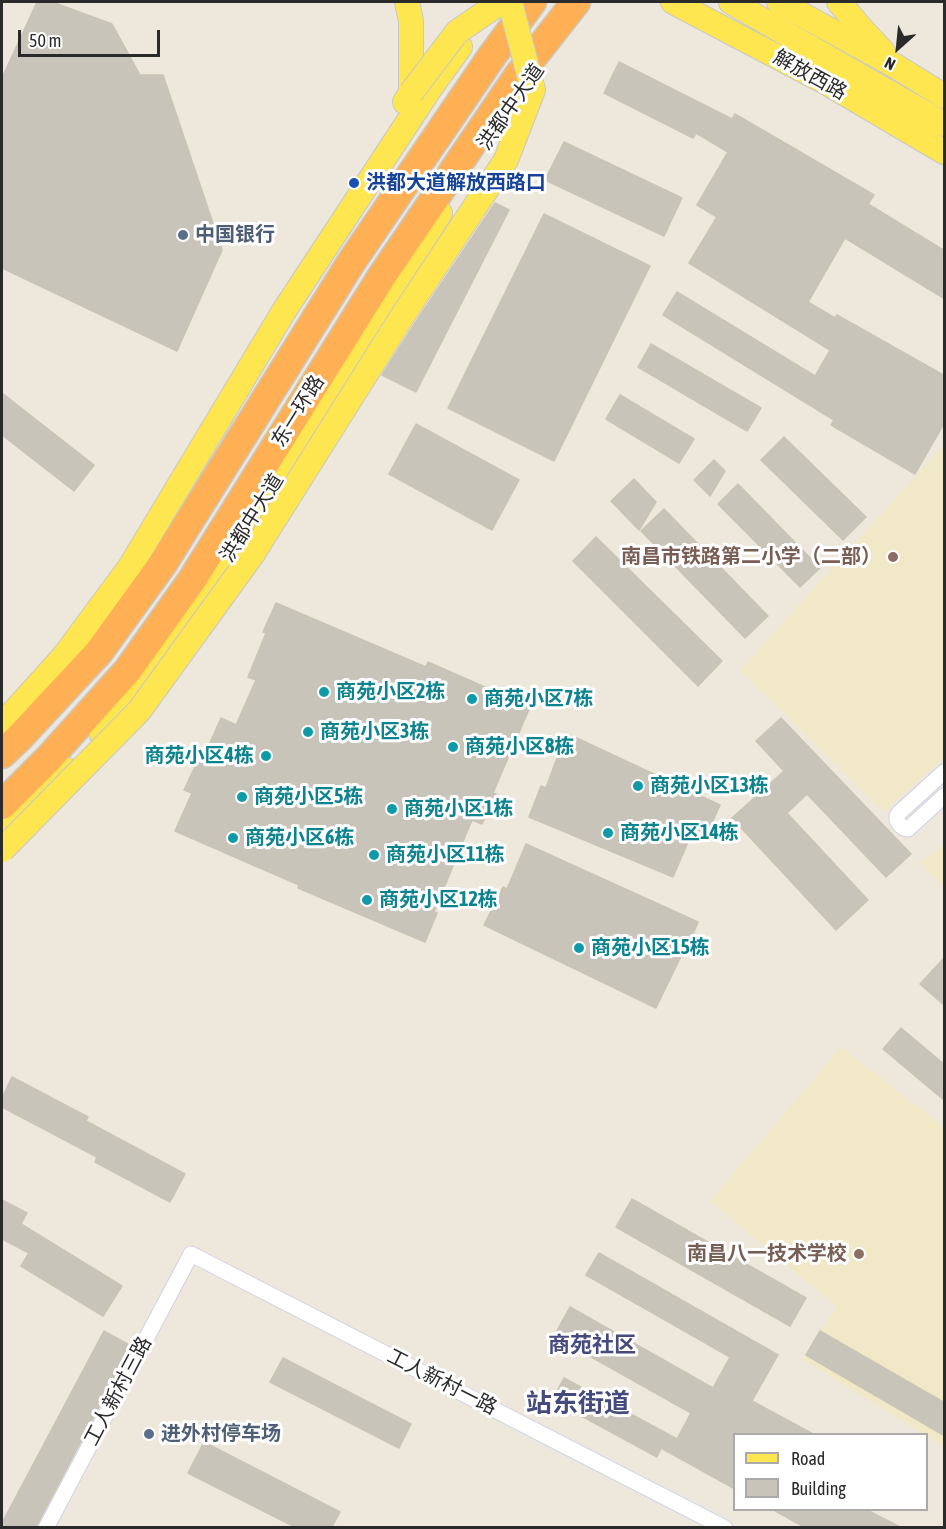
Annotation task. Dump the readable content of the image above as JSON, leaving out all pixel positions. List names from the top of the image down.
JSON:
{
  "streets": {
    "highway": ["东一环路"],
    "main road": ["解放西路", "洪都中大道"],
    "street": ["工人新村一路", "工人新村三路"]
  },
  "crossings": [
    ["工人新村一路", "工人新村三路"]
  ],
  "districts": ["商苑社区", "站东街道"],
  "places": [
    "洪都大道解放西路口",
    "中国银行",
    "南昌市铁路第二小学（二部）",
    "商苑小区2栋",
    "商苑小区7栋",
    "商苑小区3栋",
    "商苑小区8栋",
    "商苑小区4栋",
    "商苑小区13栋",
    "商苑小区5栋",
    "商苑小区1栋",
    "商苑小区14栋",
    "商苑小区6栋",
    "商苑小区11栋",
    "商苑小区12栋",
    "商苑小区15栋",
    "南昌八一技术学校",
    "进外村停车场"
  ],
  "legend": ["Road", "Building"],
  "scale_bar": "50 m",
  "north": "bottom left"
}
